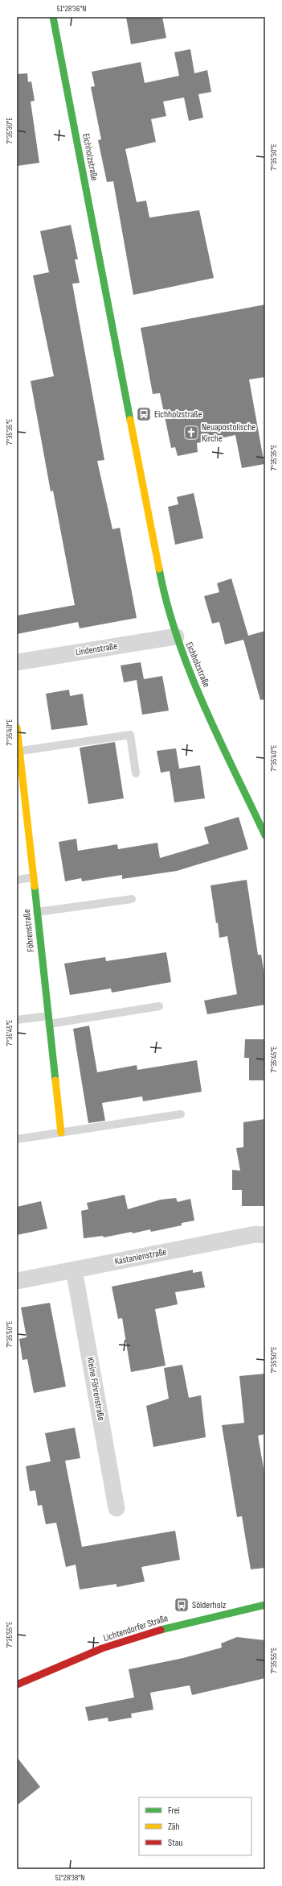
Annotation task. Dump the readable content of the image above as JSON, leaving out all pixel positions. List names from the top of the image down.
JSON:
{
  "streets": {
    "street": [
      "Eichholzstraße",
      "Lindenstraße",
      "Föhrenstraße",
      "Kastanienstraße",
      "Kleine Föhrenstraße",
      "Lichtendorfer Straße"
    ]
  },
  "crossings": [
    ["Eichholzstraße", "Lindenstraße"],
    ["Kastanienstraße", "Kleine Föhrenstraße"]
  ],
  "places": {
    "bus stop": ["Eichholzstraße", "Sölderholz"],
    "church": ["Neuapostolische Kirche"]
  },
  "legend": ["Frei", "Zäh", "Stau"],
  "coordinates": [
    "51°28'36\"N",
    "7°35'30\"E",
    "7°35'35\"E",
    "7°35'40\"E",
    "7°35'45\"E",
    "7°35'50\"E",
    "7°35'55\"E",
    "51°28'38\"N"
  ]
}
